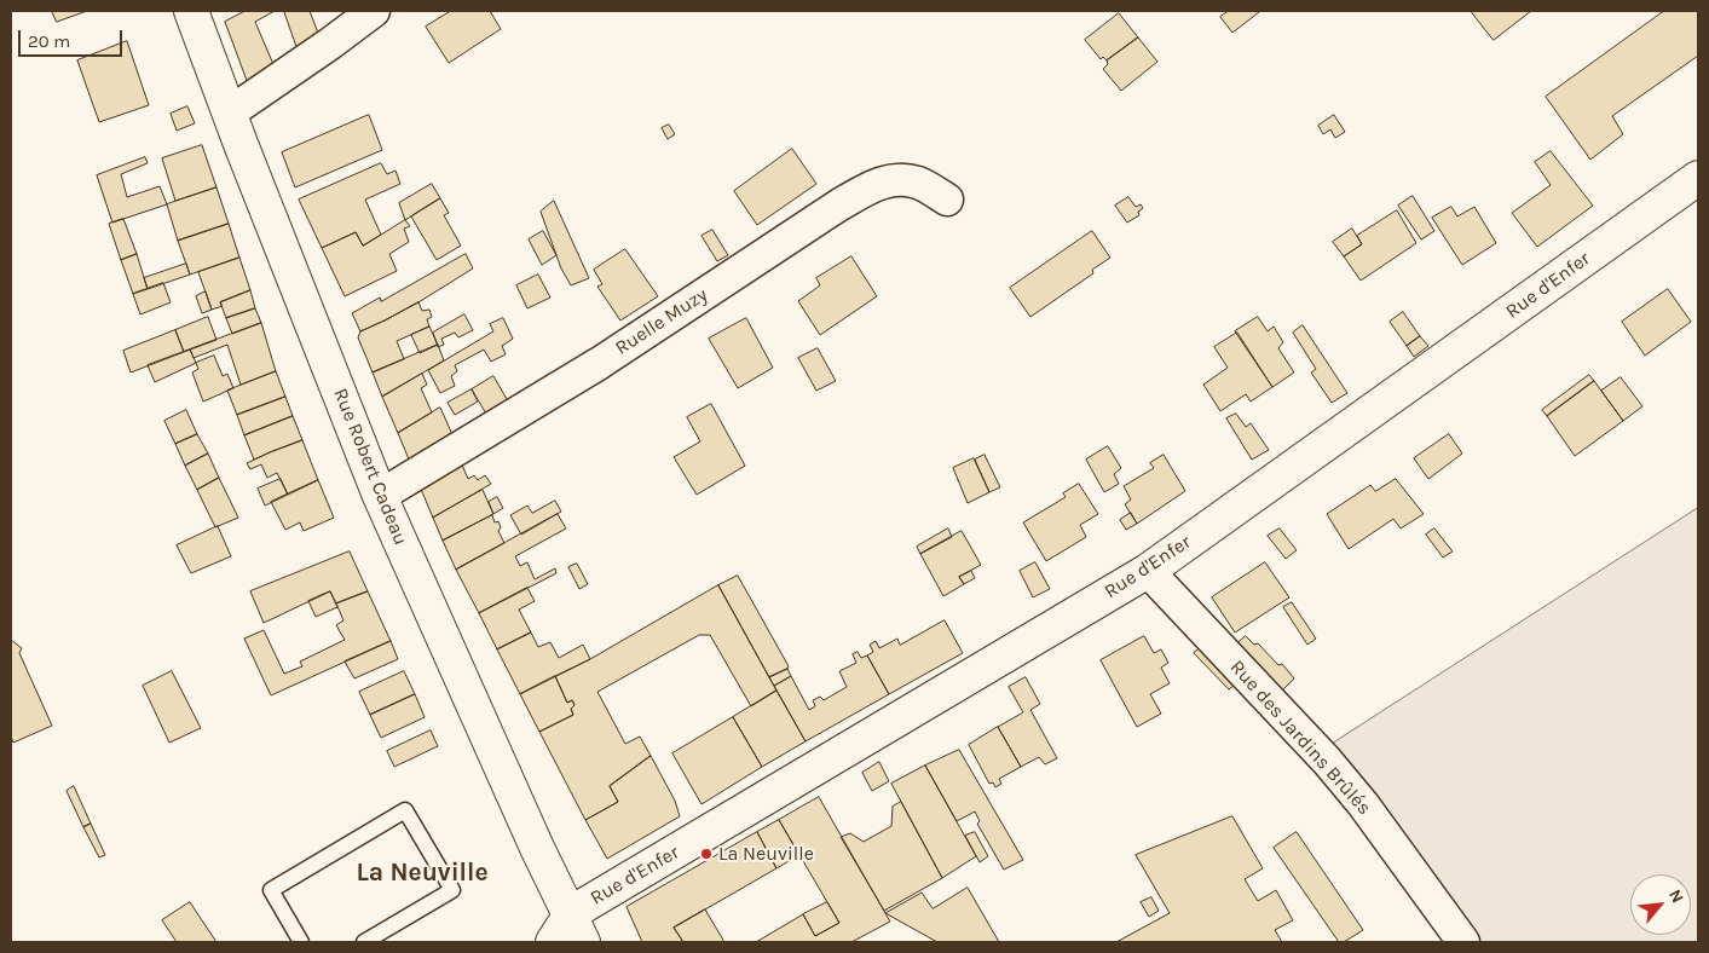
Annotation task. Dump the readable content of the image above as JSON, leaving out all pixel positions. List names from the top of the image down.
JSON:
{
  "streets": {
    "street": [
      "Rue d'Enfer",
      "Ruelle Muzy",
      "Rue Robert Cadeau",
      "Rue des Jardins Brûlés"
    ]
  },
  "crossings": [
    ["Rue d'Enfer", "Rue Robert Cadeau"],
    ["Rue d'Enfer", "Rue des Jardins Brûlés"],
    ["Ruelle Muzy", "Rue Robert Cadeau"]
  ],
  "districts": ["La Neuville"],
  "places": ["La Neuville"],
  "scale_bar": "20 m",
  "north": "top right"
}
